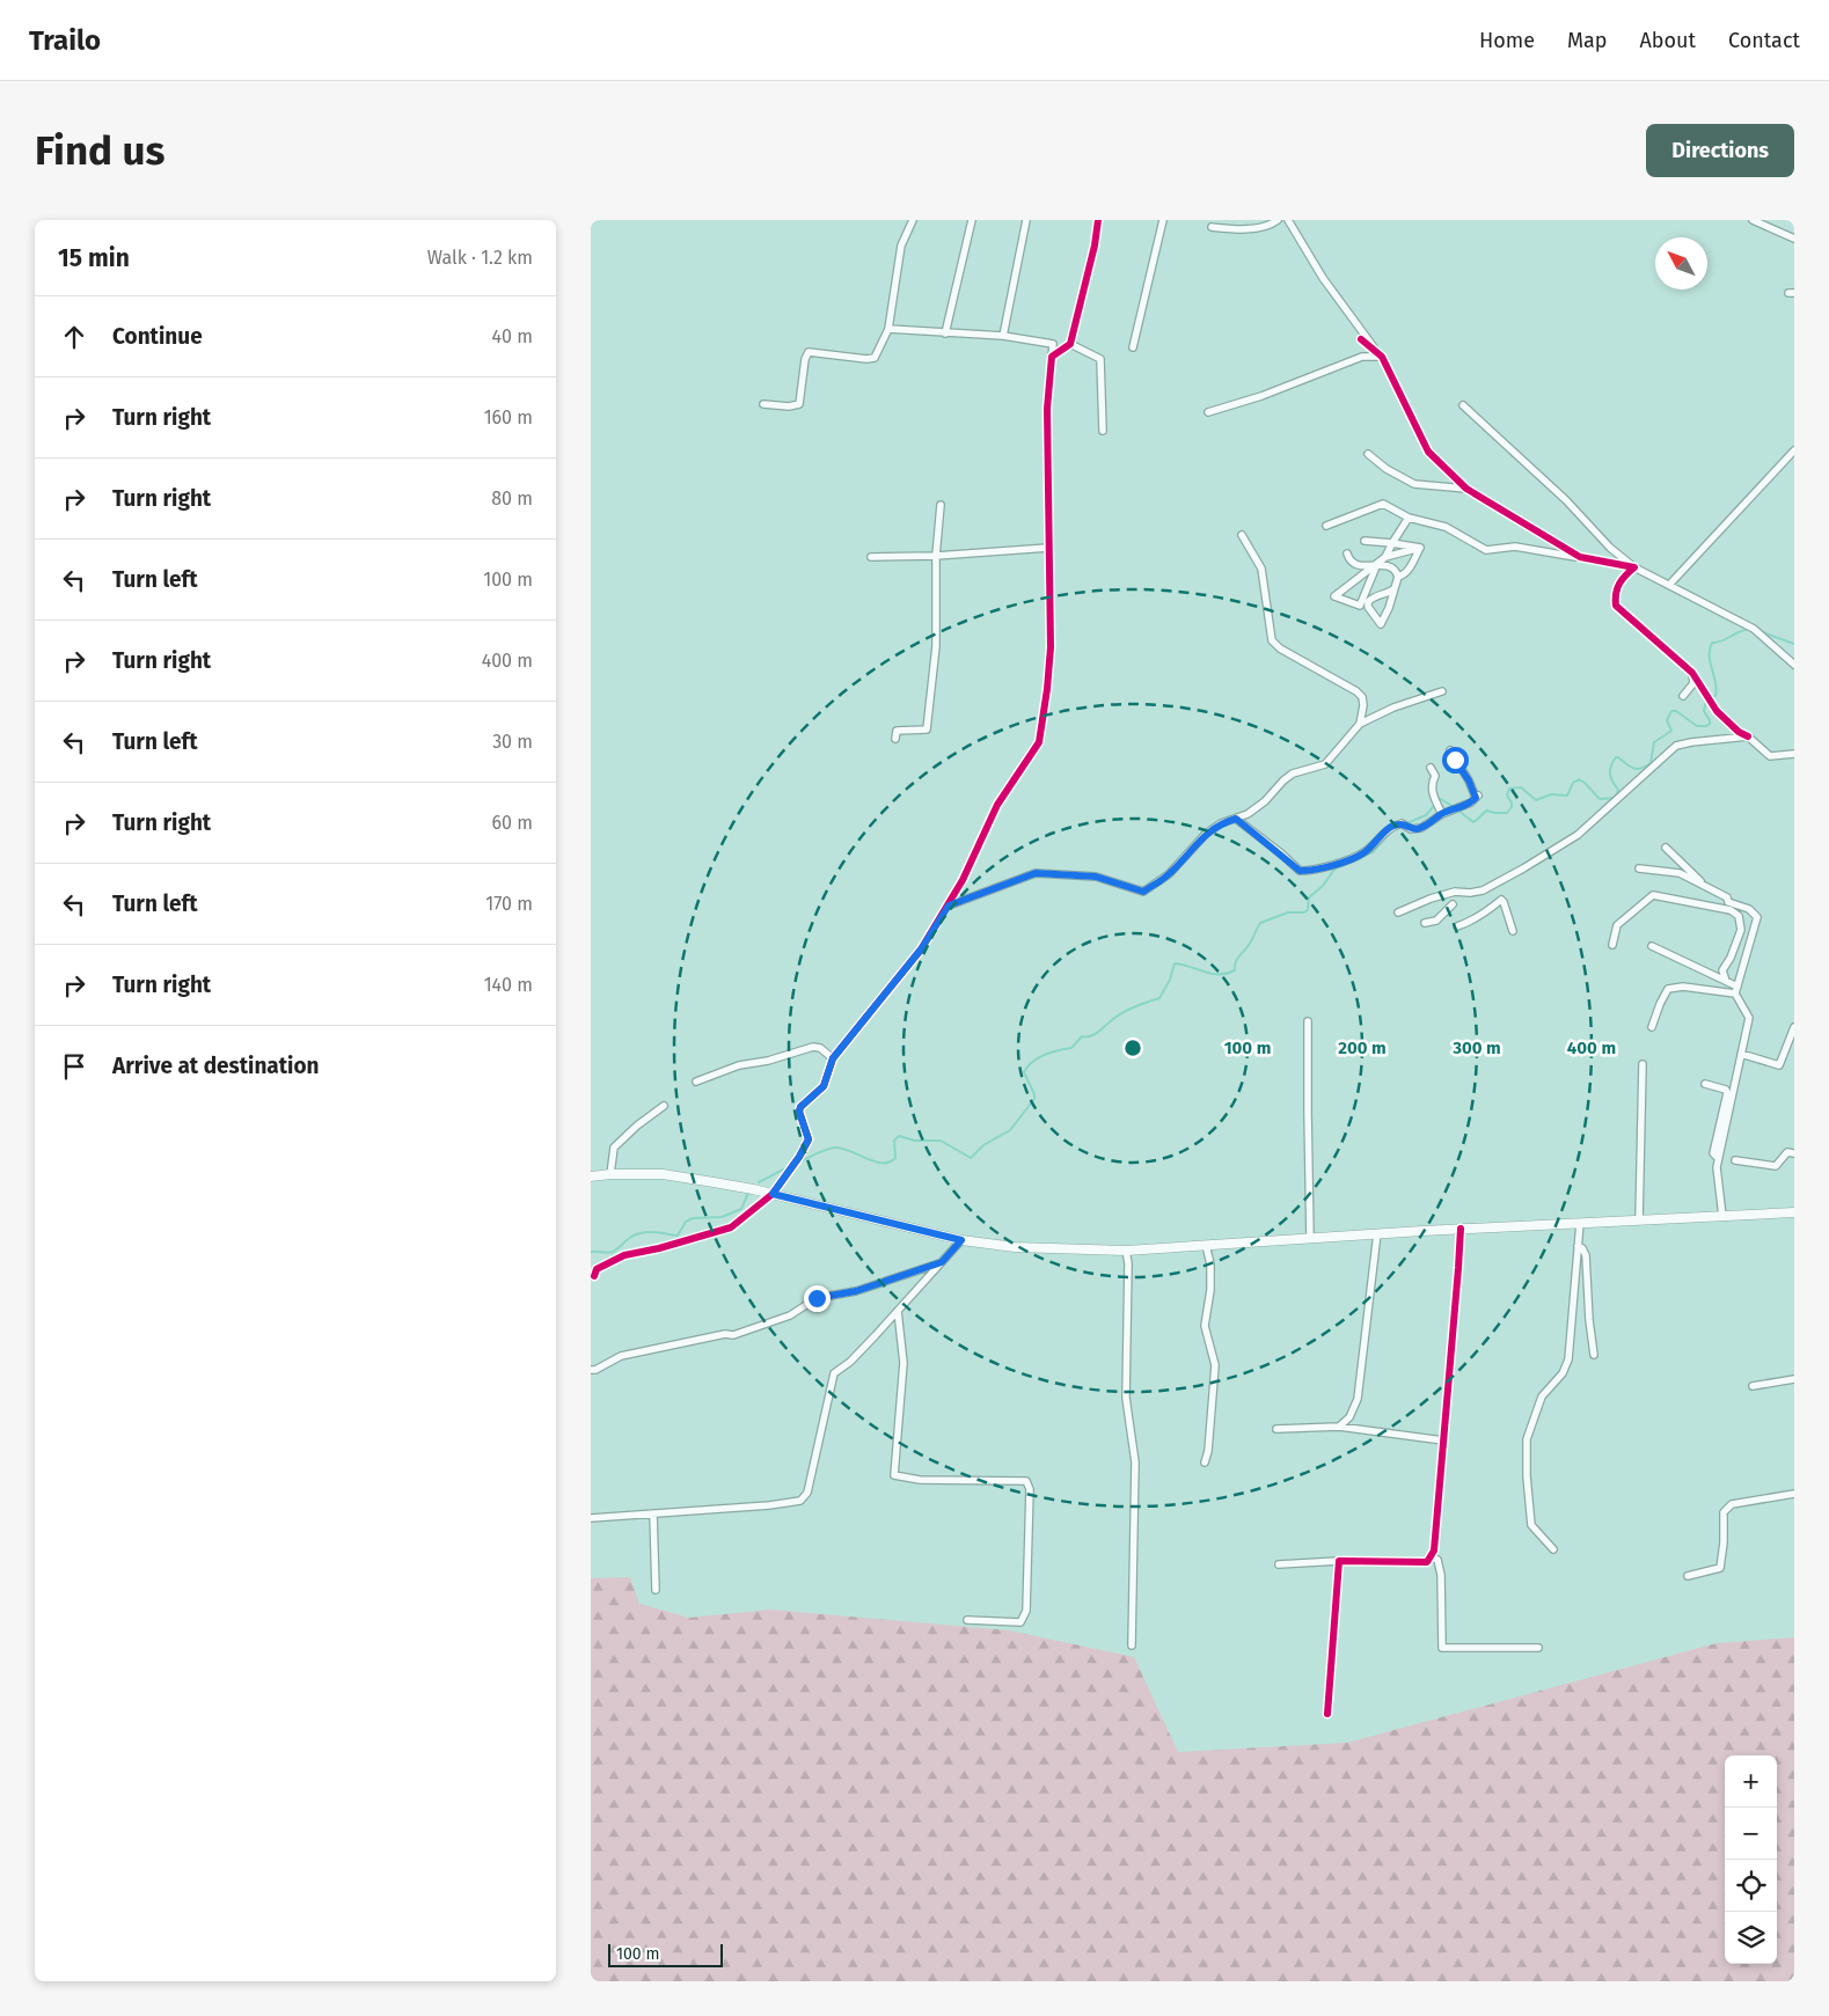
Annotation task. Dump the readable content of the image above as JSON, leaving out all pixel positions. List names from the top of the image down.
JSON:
{
  "scale_bar": "100 m",
  "north": "top left",
  "page": {
    "header": "Trailo",
    "nav": [
      "Home",
      "Map",
      "About",
      "Contact"
    ],
    "buttons": "Directions",
    "title": "Find us",
    "heading": ["15 min", "Walk · 1.2 km"],
    "list": [
      ["Continue", "40 m"],
      ["Turn right", "160 m"],
      ["Turn right", "80 m"],
      ["Turn left", "100 m"],
      ["Turn right", "400 m"],
      ["Turn left", "30 m"],
      ["Turn right", "60 m"],
      ["Turn left", "170 m"],
      ["Turn right", "140 m"],
      "Arrive at destination"
    ],
    "map_buttons": ["+", "−"],
    "scale": "100 m"
  },
  "rings": [
    "100 m",
    "200 m",
    "300 m",
    "400 m"
  ]
}
